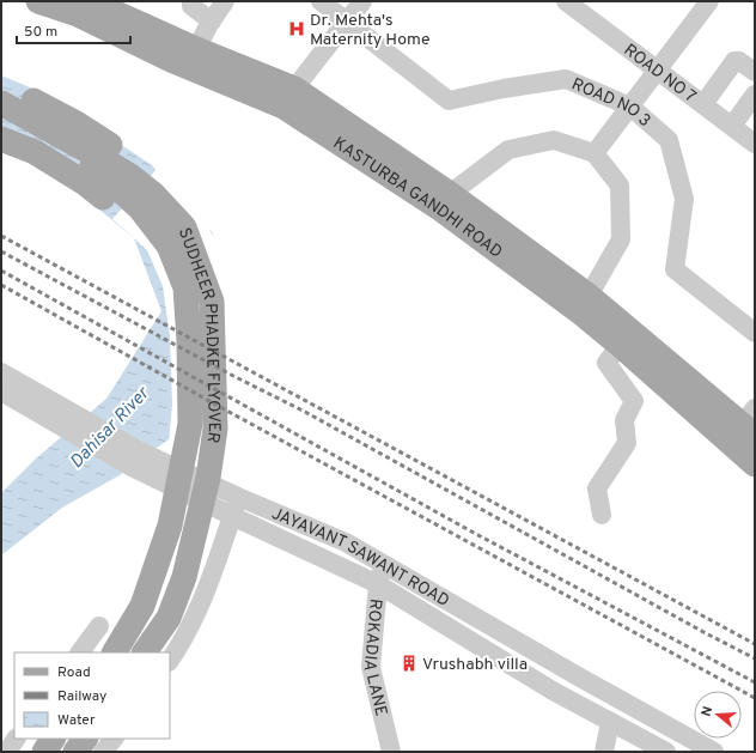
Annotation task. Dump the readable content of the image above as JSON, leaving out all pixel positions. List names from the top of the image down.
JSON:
{
  "streets": {
    "main road": ["KASTURBA GANDHI ROAD", "SUDHEER PHADKE FLYOVER"],
    "street": [
      "ROAD NO 7",
      "ROAD NO 3",
      "JAYAVANT SAWANT ROAD",
      "ROKADIA LANE"
    ]
  },
  "crossings": [
    ["JAYAVANT SAWANT ROAD", "ROKADIA LANE"]
  ],
  "water": ["Dahisar River"],
  "places": {
    "hospital": ["Dr. Mehta's Maternity Home"],
    "building": ["Vrushabh villa"]
  },
  "legend": ["Road", "Railway", "Water"],
  "scale_bar": "50 m",
  "north": "left"
}
